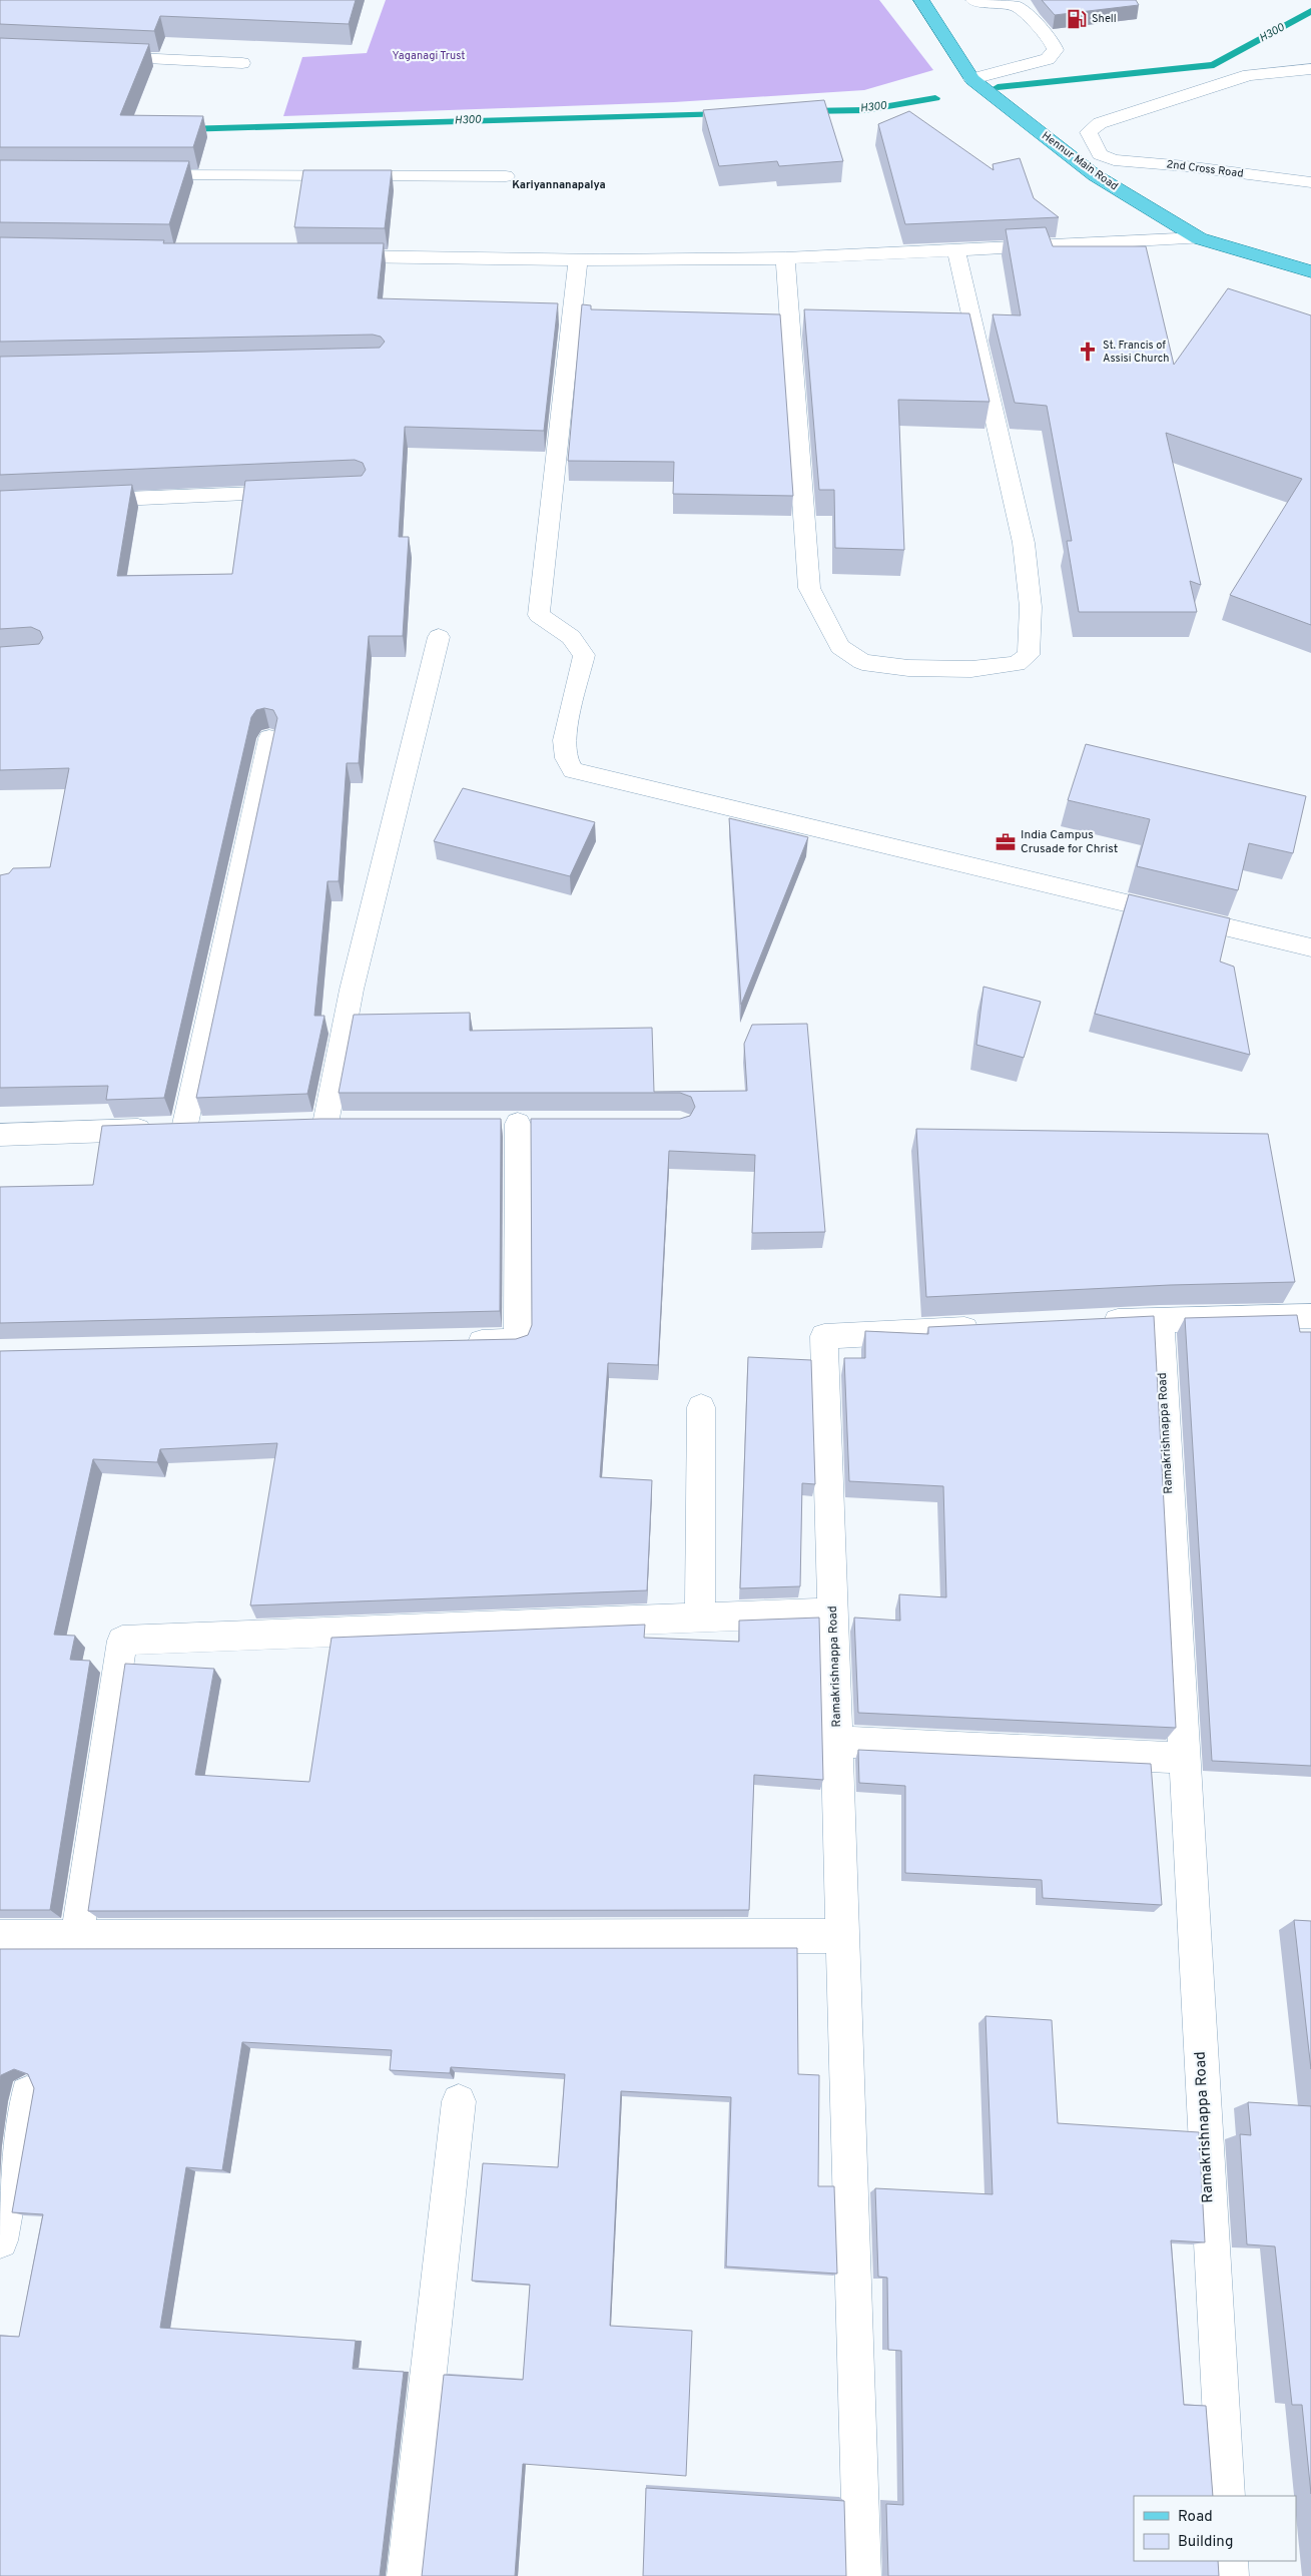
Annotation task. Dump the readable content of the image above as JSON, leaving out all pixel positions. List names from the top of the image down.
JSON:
{
  "streets": {
    "main road": ["Hennur Main Road"],
    "street": ["2nd Cross Road", "Ramakrishnappa Road"]
  },
  "districts": ["Kariyannanapalya"],
  "water": ["H300"],
  "parks": ["Yaganagi Trust"],
  "places": {
    "fuel station": ["Shell"],
    "church": ["St. Francis of Assisi Church"],
    "office": ["India Campus Crusade for Christ"]
  },
  "legend": ["Road", "Building"]
}
